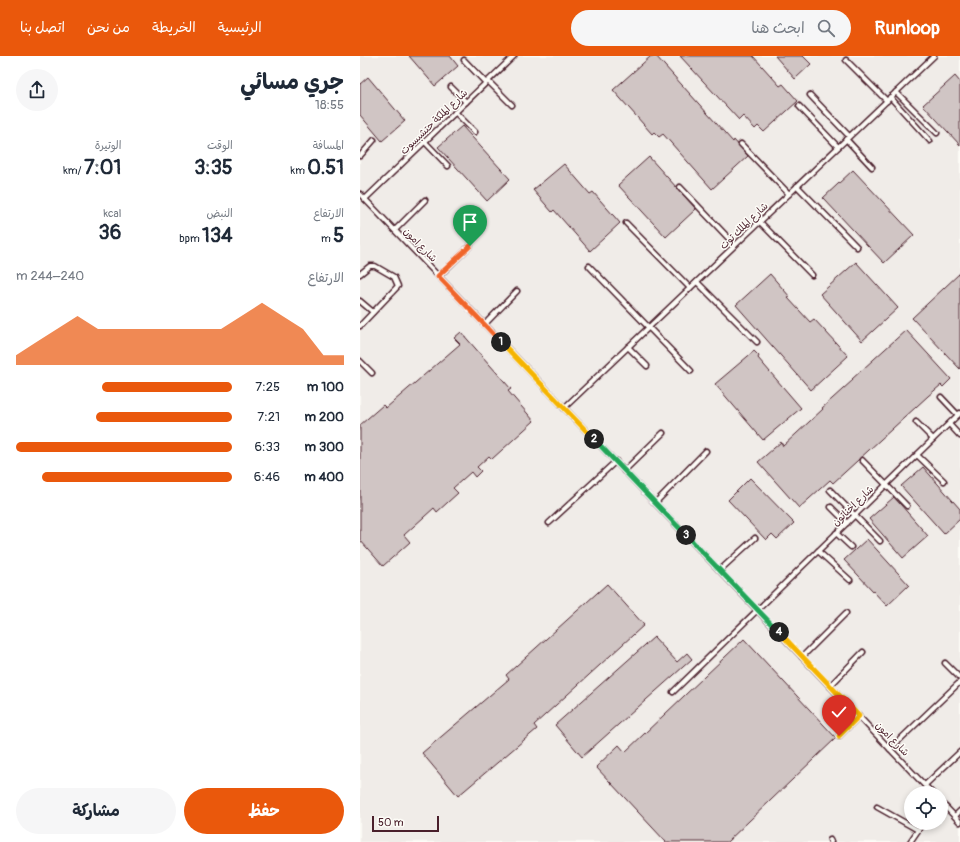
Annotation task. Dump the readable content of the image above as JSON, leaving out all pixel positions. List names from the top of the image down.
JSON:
{
  "streets": {
    "lane": [
      "شارع الملكة حتشبسوت",
      "شارع الملك توت",
      "شارع امون",
      "شارع اخناتون"
    ]
  },
  "crossings": [
    ["شارع الملكة حتشبسوت", "شارع امون"],
    ["شارع الملك توت", "شارع امون"],
    ["شارع امون", "شارع اخناتون"]
  ],
  "scale_bar": "50 m",
  "page": {
    "header": "Runloop",
    "search": "ابحث هنا",
    "nav": [
      "الرئيسية",
      "الخريطة",
      "من نحن",
      "اتصل بنا"
    ],
    "heading": ["جري مسائي", "18:55"],
    "stats": [
      ["المسافة", "0.51 km"],
      ["الوقت", "3:35"],
      ["الوتيرة", "7:01 /km"],
      ["الارتفاع", "5 m"],
      ["النبض", "134 bpm"],
      ["kcal", "36"]
    ],
    "chart": ["الارتفاع", "240–244 m"],
    "pins": [
      "1",
      "2",
      "3",
      "4"
    ],
    "list": [
      {
        "name": "100 m",
        "note": "7:25"
      },
      {
        "name": "200 m",
        "note": "7:21"
      },
      {
        "name": "300 m",
        "note": "6:33"
      },
      {
        "name": "400 m",
        "note": "6:46"
      }
    ],
    "buttons": ["حفظ", "مشاركة"],
    "scale": "50 m"
  }
}
